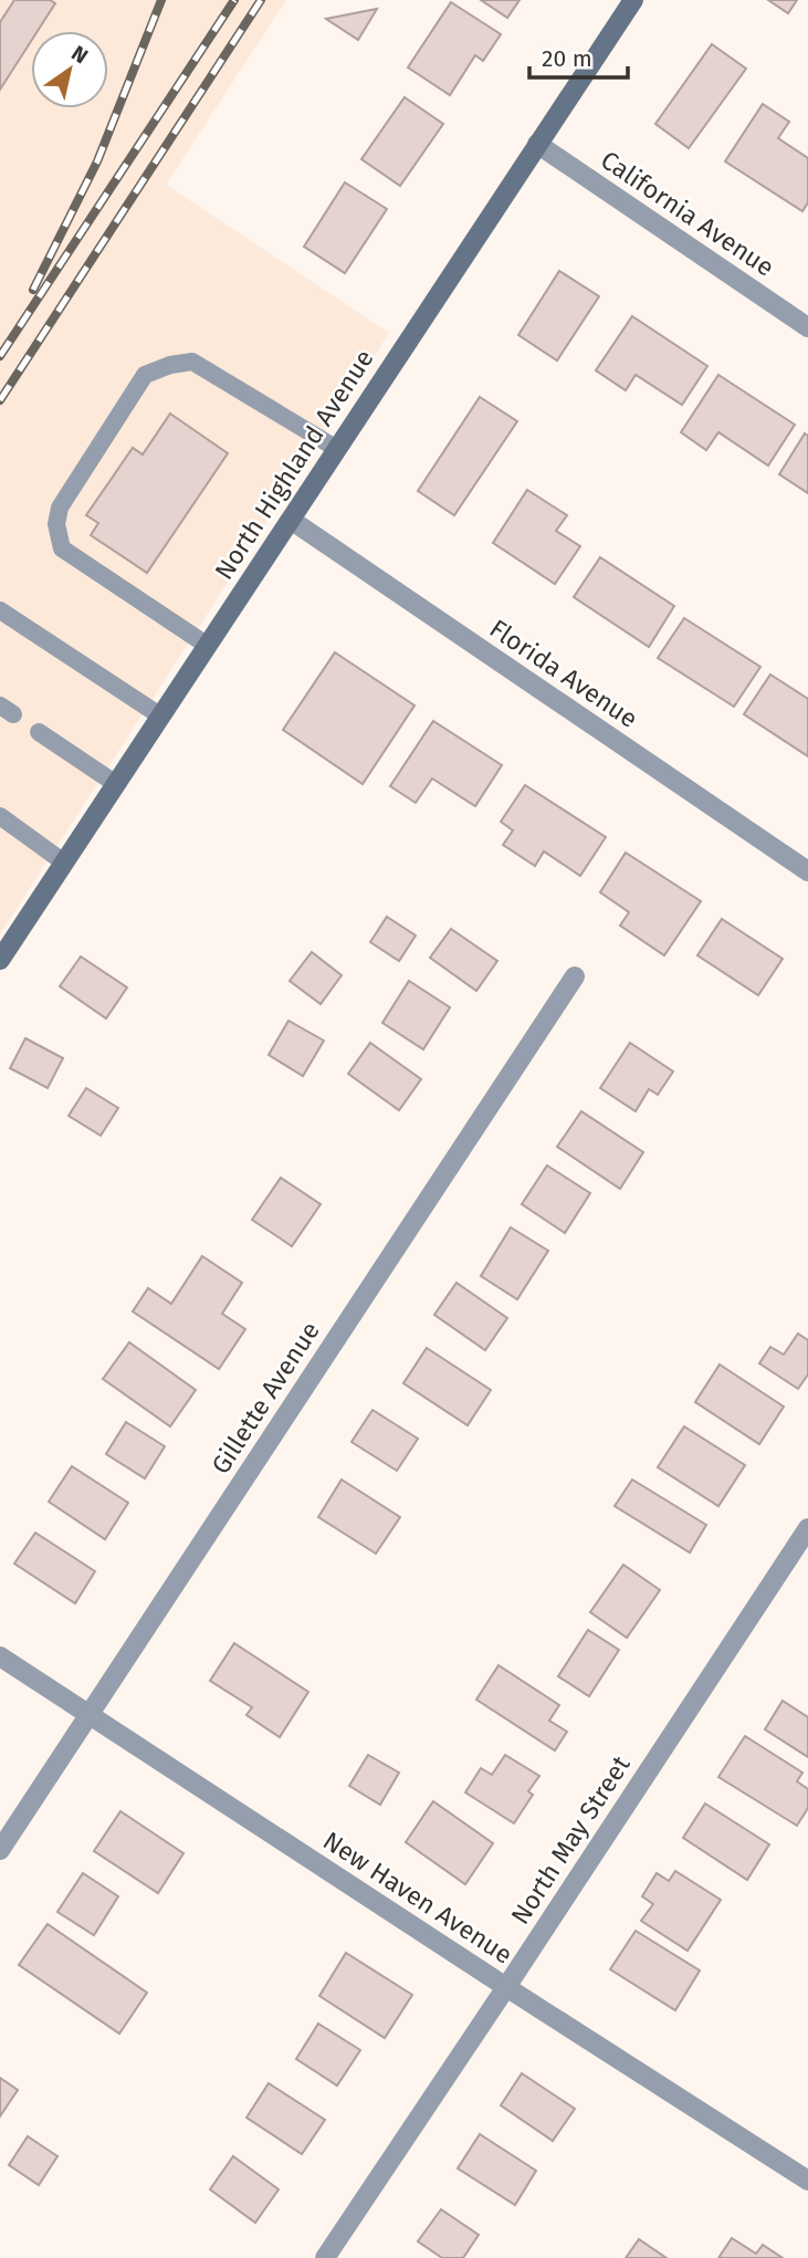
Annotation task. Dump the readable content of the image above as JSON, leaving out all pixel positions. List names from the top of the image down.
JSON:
{
  "streets": {
    "street": [
      "California Avenue",
      "North Highland Avenue",
      "Florida Avenue",
      "Gillette Avenue",
      "North May Street",
      "New Haven Avenue"
    ]
  },
  "crossings": [
    ["California Avenue", "North Highland Avenue"],
    ["North Highland Avenue", "Florida Avenue"],
    ["Gillette Avenue", "New Haven Avenue"],
    ["North May Street", "New Haven Avenue"]
  ],
  "scale_bar": "20 m",
  "north": "top right"
}
